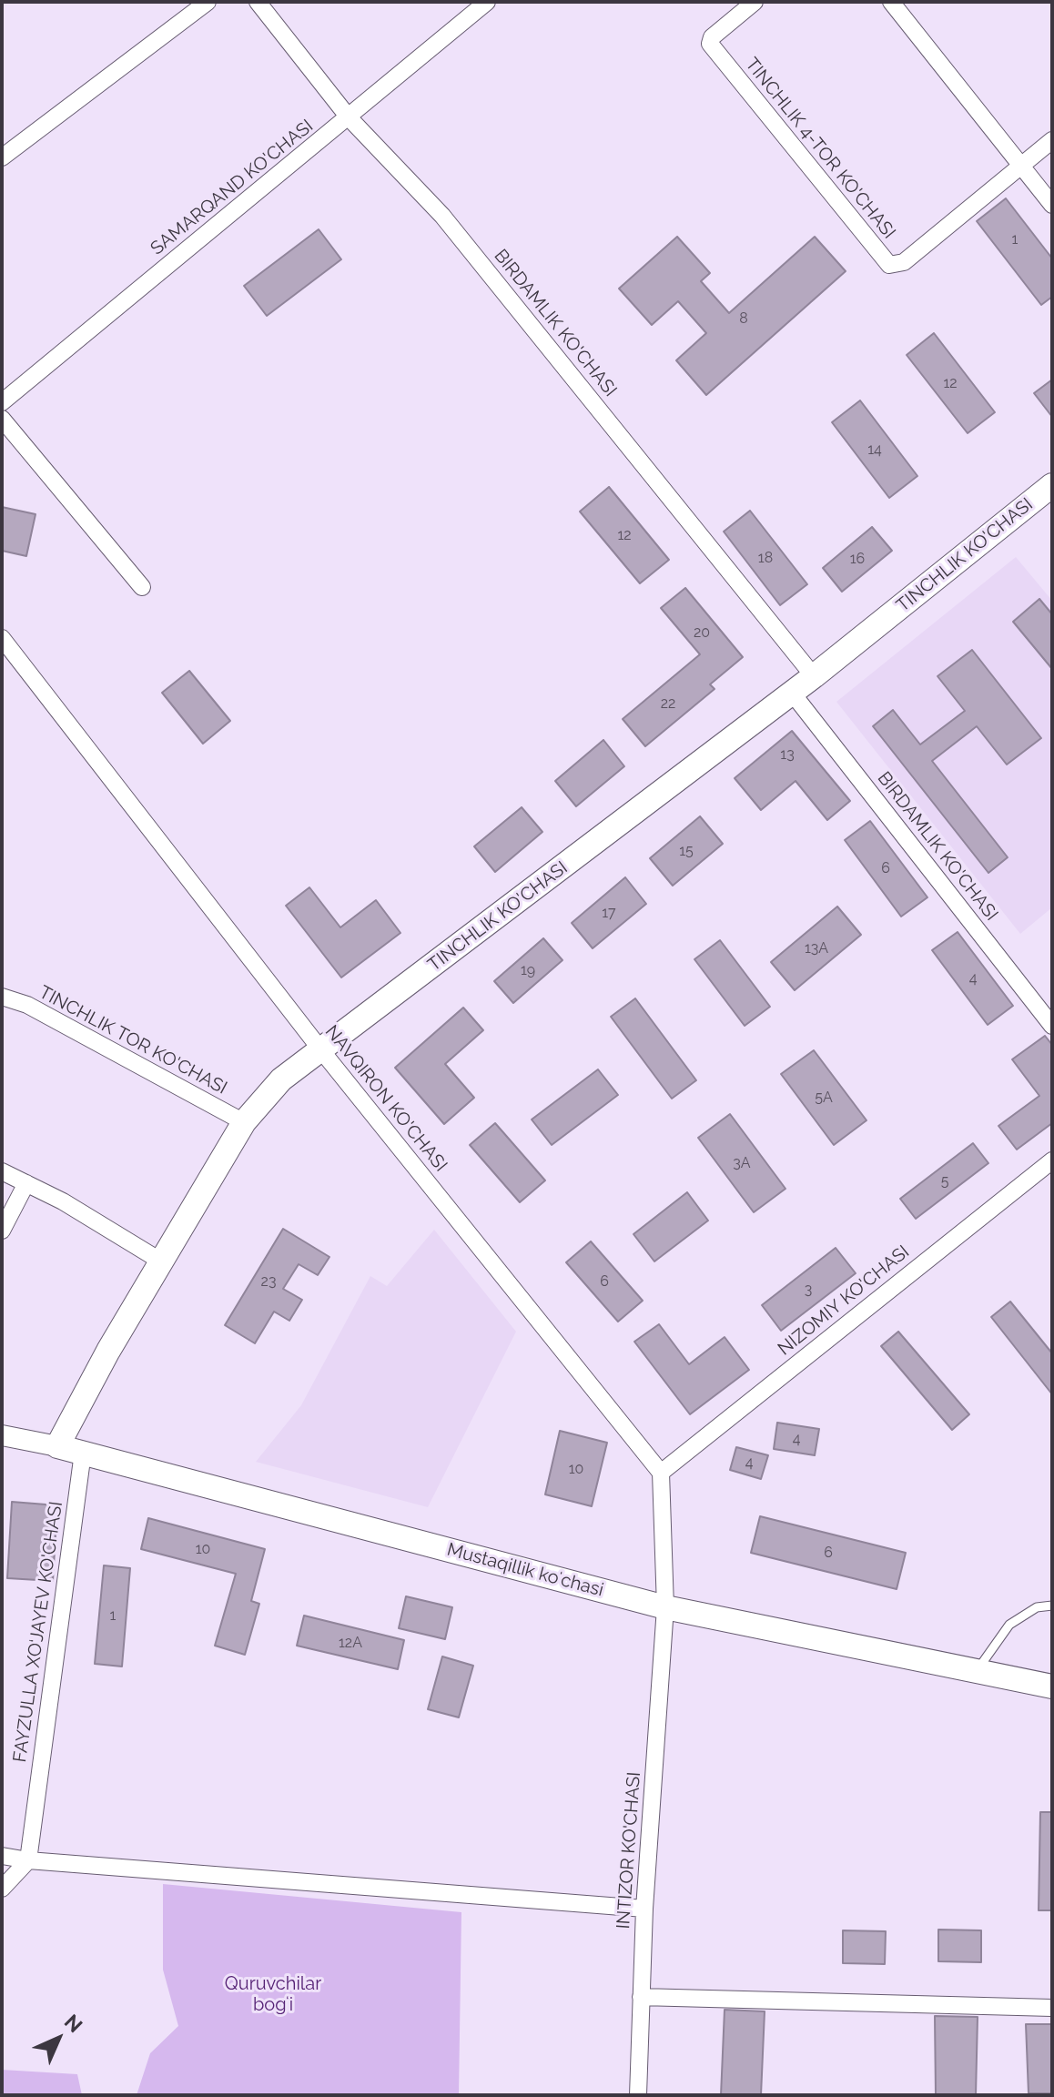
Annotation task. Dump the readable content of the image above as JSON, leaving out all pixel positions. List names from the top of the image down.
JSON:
{
  "streets": {
    "main road": ["TINCHLIK KO'CHASI", "Mustaqillik koʻchasi"],
    "street": [
      "TINCHLIK 4-TOR KO'CHASI",
      "SAMARQAND KO'CHASI",
      "BIRDAMLIK KO'CHASI",
      "TINCHLIK TOR KO'CHASI",
      "NAVQIRON KO'CHASI",
      "NIZOMIY KO'CHASI",
      "FAYZULLA XO‘JAYEV KO'CHASI",
      "INTIZOR KO'CHASI"
    ]
  },
  "crossings": [
    ["SAMARQAND KO'CHASI", "BIRDAMLIK KO'CHASI"],
    ["BIRDAMLIK KO'CHASI", "TINCHLIK KO'CHASI"],
    ["TINCHLIK KO'CHASI", "TINCHLIK TOR KO'CHASI"],
    ["TINCHLIK KO'CHASI", "NAVQIRON KO'CHASI"],
    ["TINCHLIK KO'CHASI", "Mustaqillik koʻchasi"],
    ["NAVQIRON KO'CHASI", "NIZOMIY KO'CHASI"],
    ["Mustaqillik koʻchasi", "FAYZULLA XO‘JAYEV KO'CHASI"],
    ["Mustaqillik koʻchasi", "INTIZOR KO'CHASI"]
  ],
  "parks": ["Quruvchilar bogʻi"],
  "house_numbers": [
    "1",
    "8",
    "12",
    "14",
    "12",
    "18",
    "16",
    "20",
    "22",
    "13",
    "15",
    "6",
    "17",
    "13А",
    "19",
    "4",
    "5А",
    "3А",
    "5",
    "23",
    "6",
    "3",
    "4",
    "4",
    "10",
    "10",
    "6",
    "1",
    "12A"
  ],
  "north": "top right"
}
